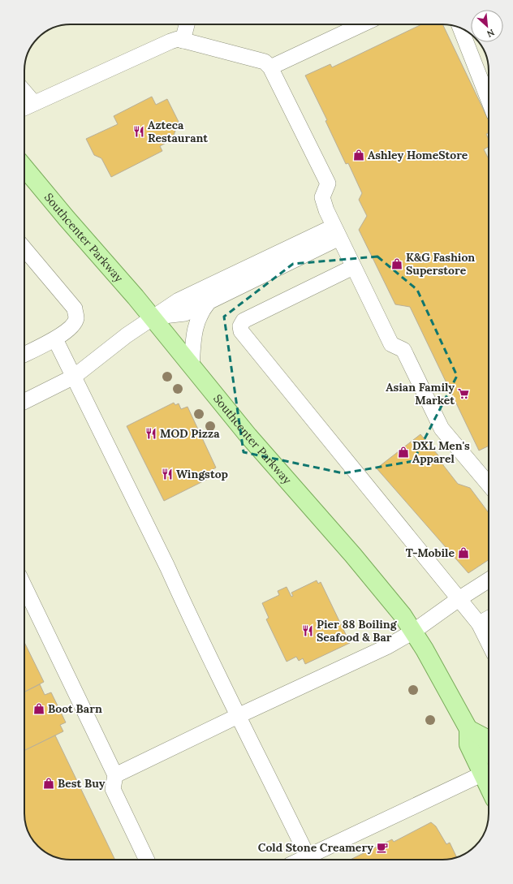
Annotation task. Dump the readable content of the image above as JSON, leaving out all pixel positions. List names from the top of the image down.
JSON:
{
  "streets": {
    "main road": ["Southcenter Parkway"]
  },
  "places": {
    "restaurant": [
      "Azteca Restaurant",
      "MOD Pizza",
      "Wingstop",
      "Pier 88 Boiling Seafood & Bar"
    ],
    "shop": [
      "Ashley HomeStore",
      "K&G Fashion Superstore",
      "DXL Men's Apparel",
      "T-Mobile",
      "Boot Barn",
      "Best Buy"
    ],
    "supermarket": ["Asian Family Market"],
    "cafe": ["Cold Stone Creamery"]
  },
  "north": "bottom right"
}
